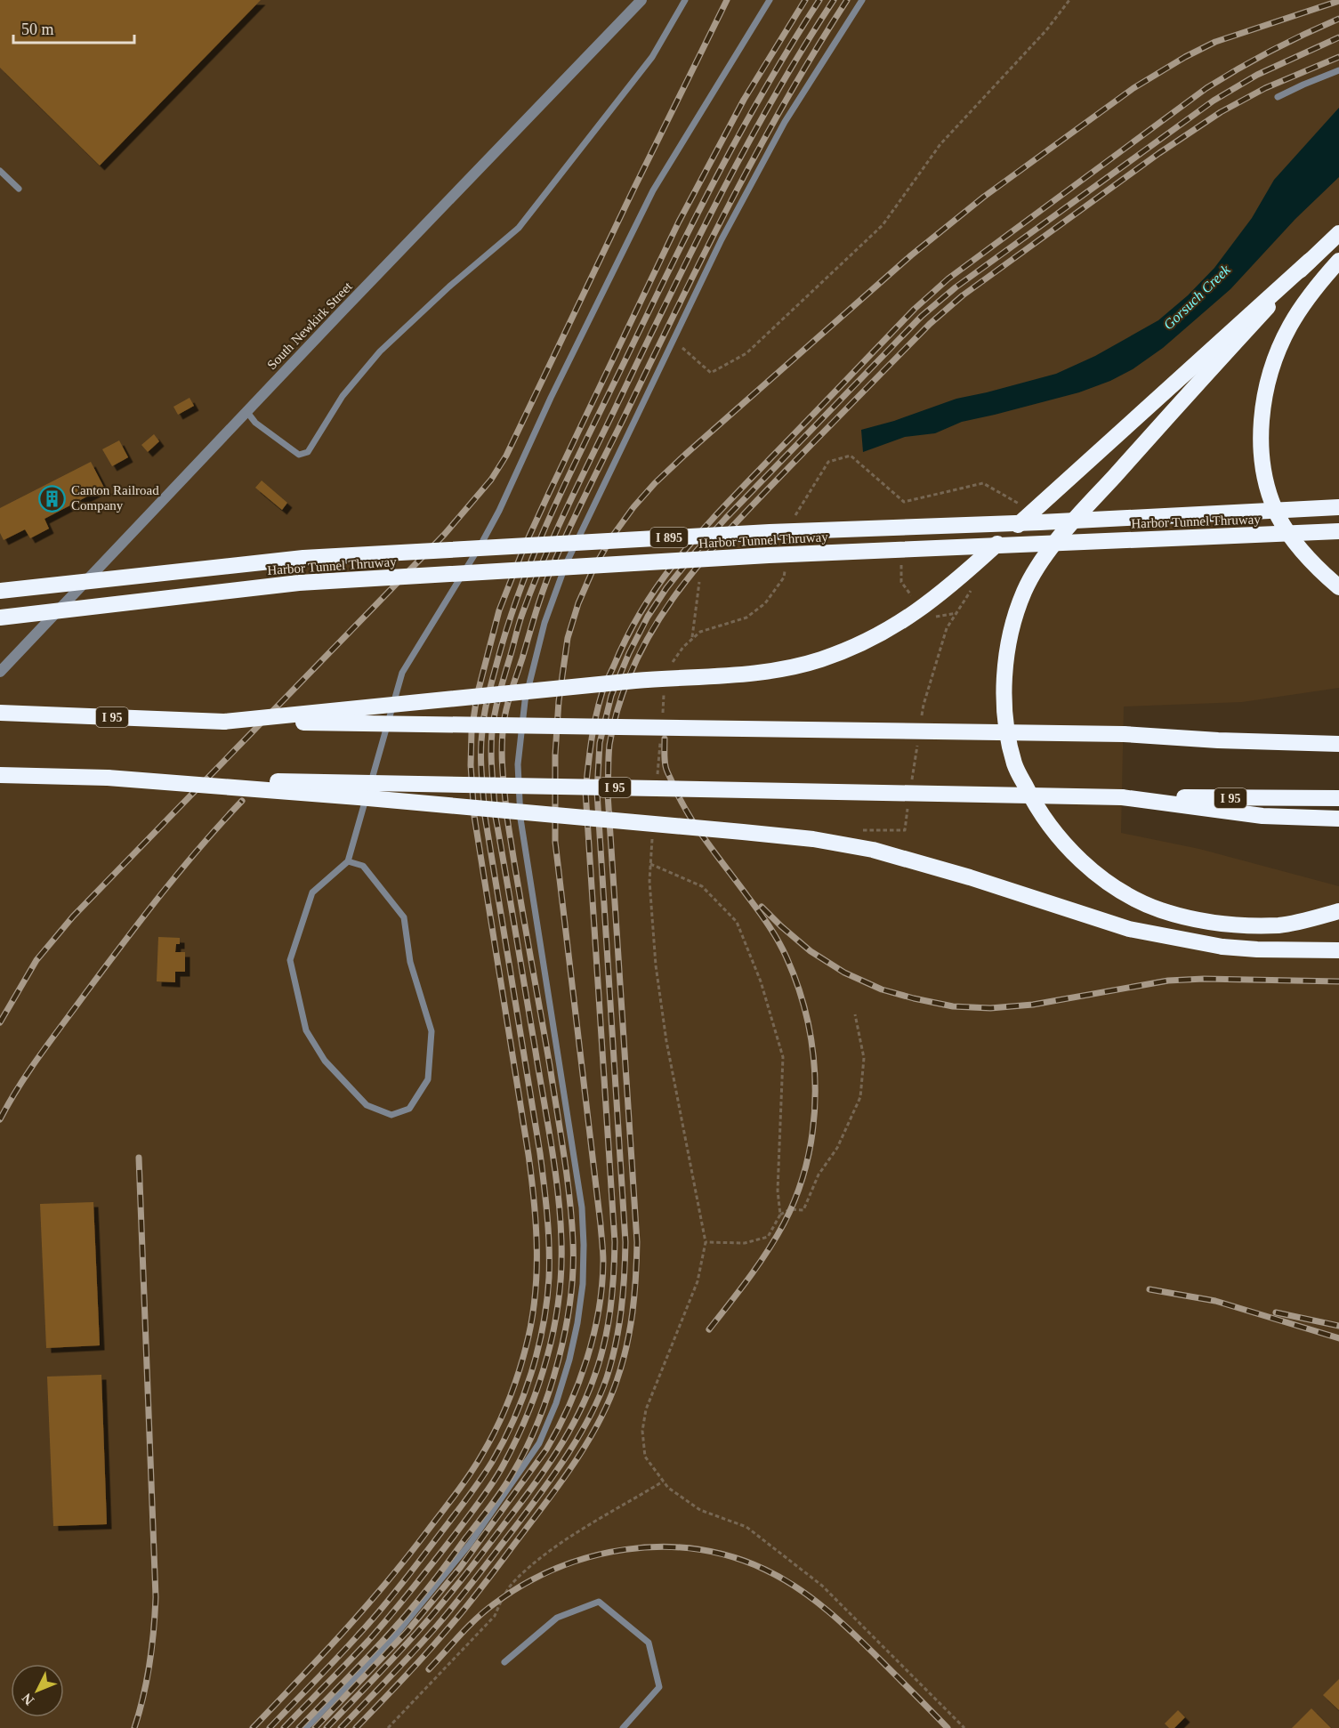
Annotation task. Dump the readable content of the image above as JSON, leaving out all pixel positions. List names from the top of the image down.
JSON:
{
  "streets": {
    "highway": ["Harbor Tunnel Thruway", "I 895", "I 95"],
    "street": ["South Newkirk Street"]
  },
  "water": ["Gorsuch Creek"],
  "places": {
    "building": ["Canton Railroad Company"]
  },
  "scale_bar": "50 m",
  "north": "bottom left"
}
